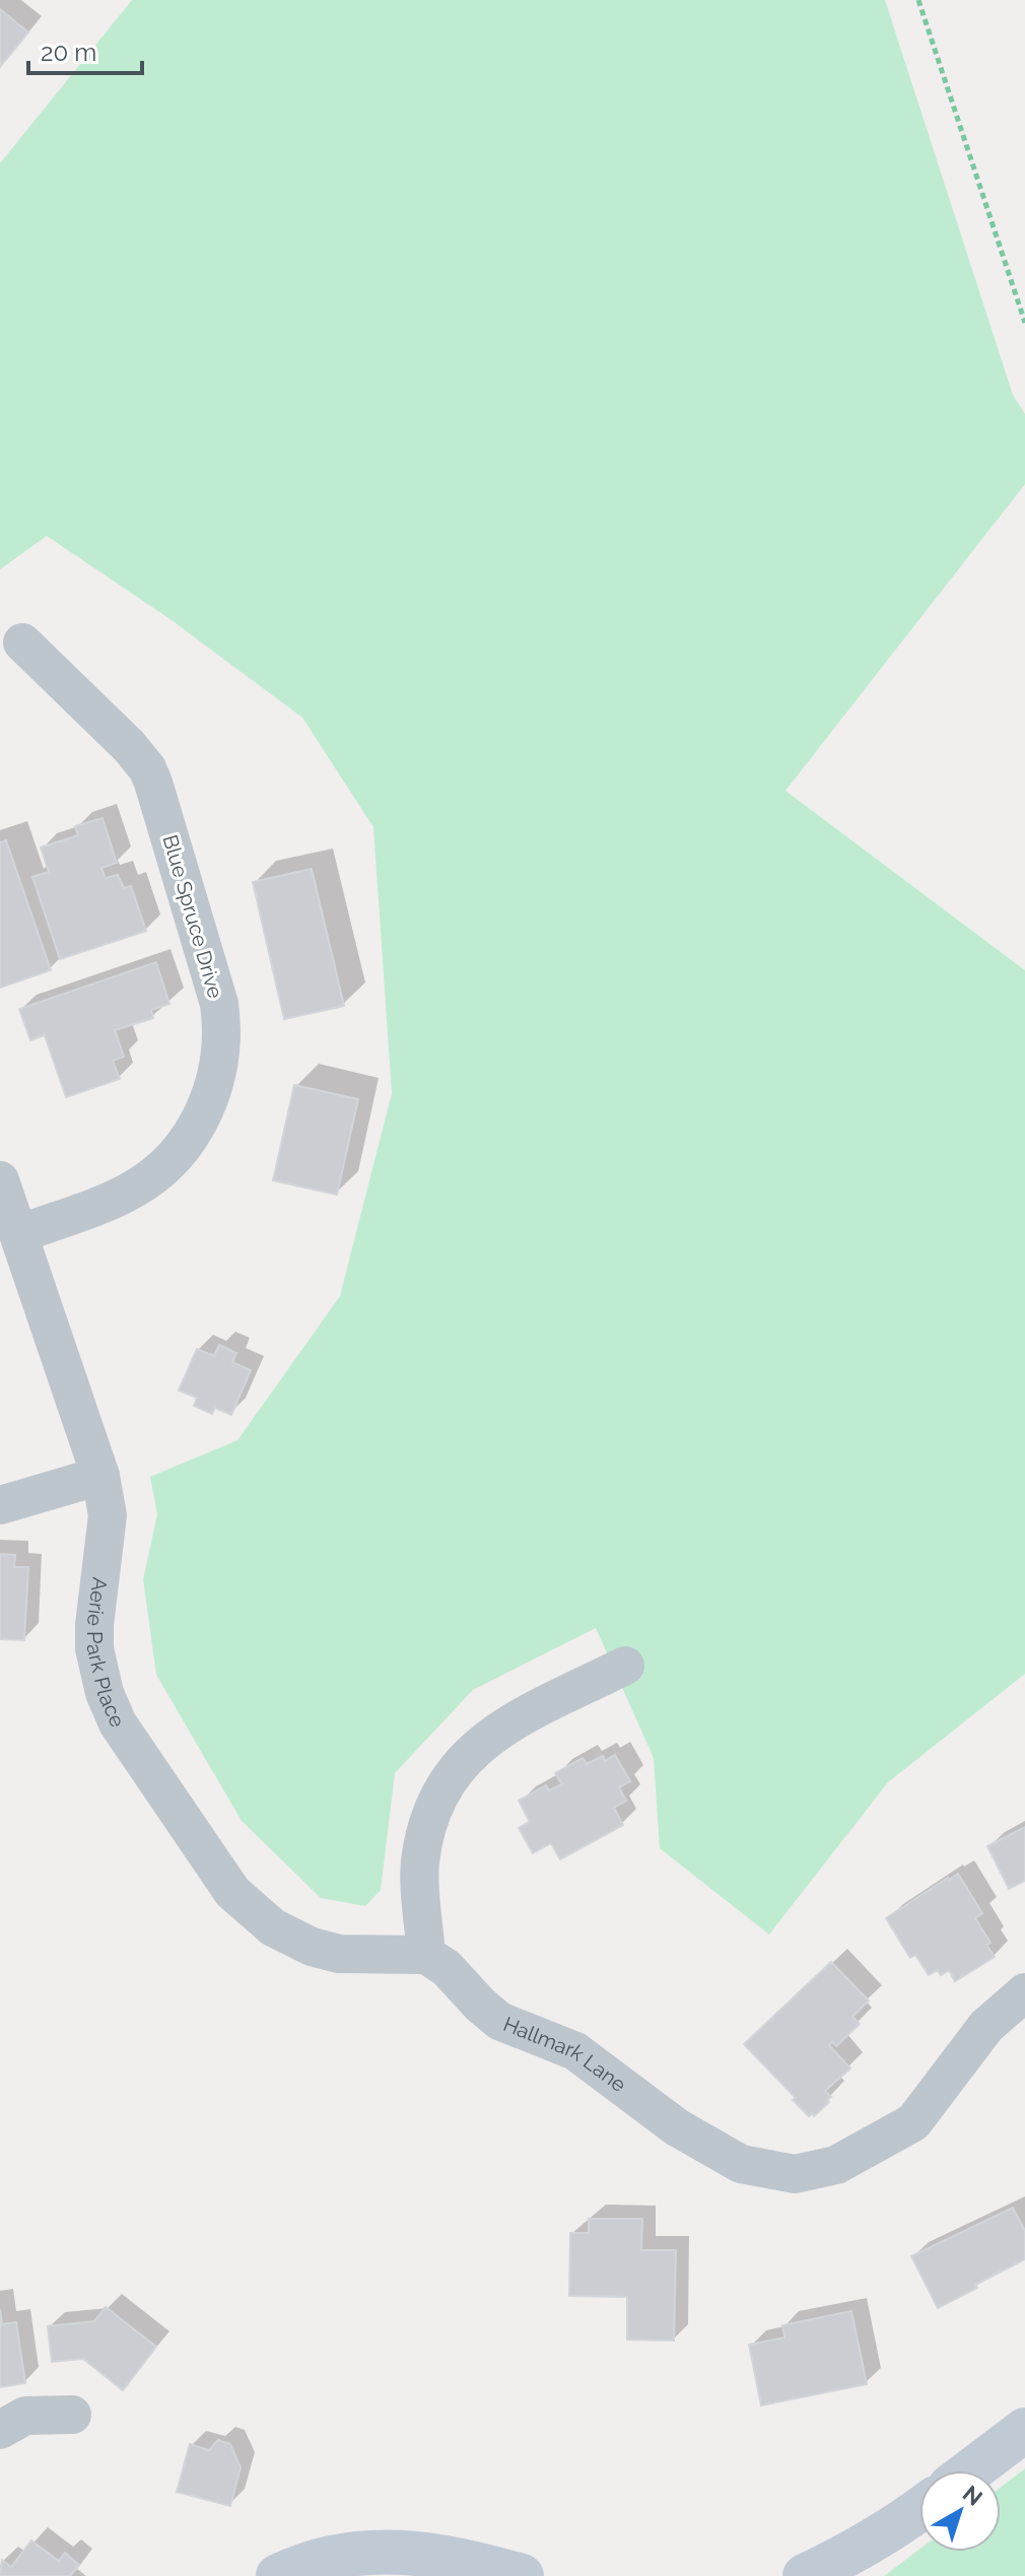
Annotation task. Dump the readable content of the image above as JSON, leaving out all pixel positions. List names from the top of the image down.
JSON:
{
  "streets": {
    "street": ["Blue Spruce Drive", "Aerie Park Place", "Hallmark Lane"]
  },
  "crossings": [
    ["Blue Spruce Drive", "Aerie Park Place"],
    ["Aerie Park Place", "Hallmark Lane"]
  ],
  "scale_bar": "20 m",
  "north": "top right"
}
